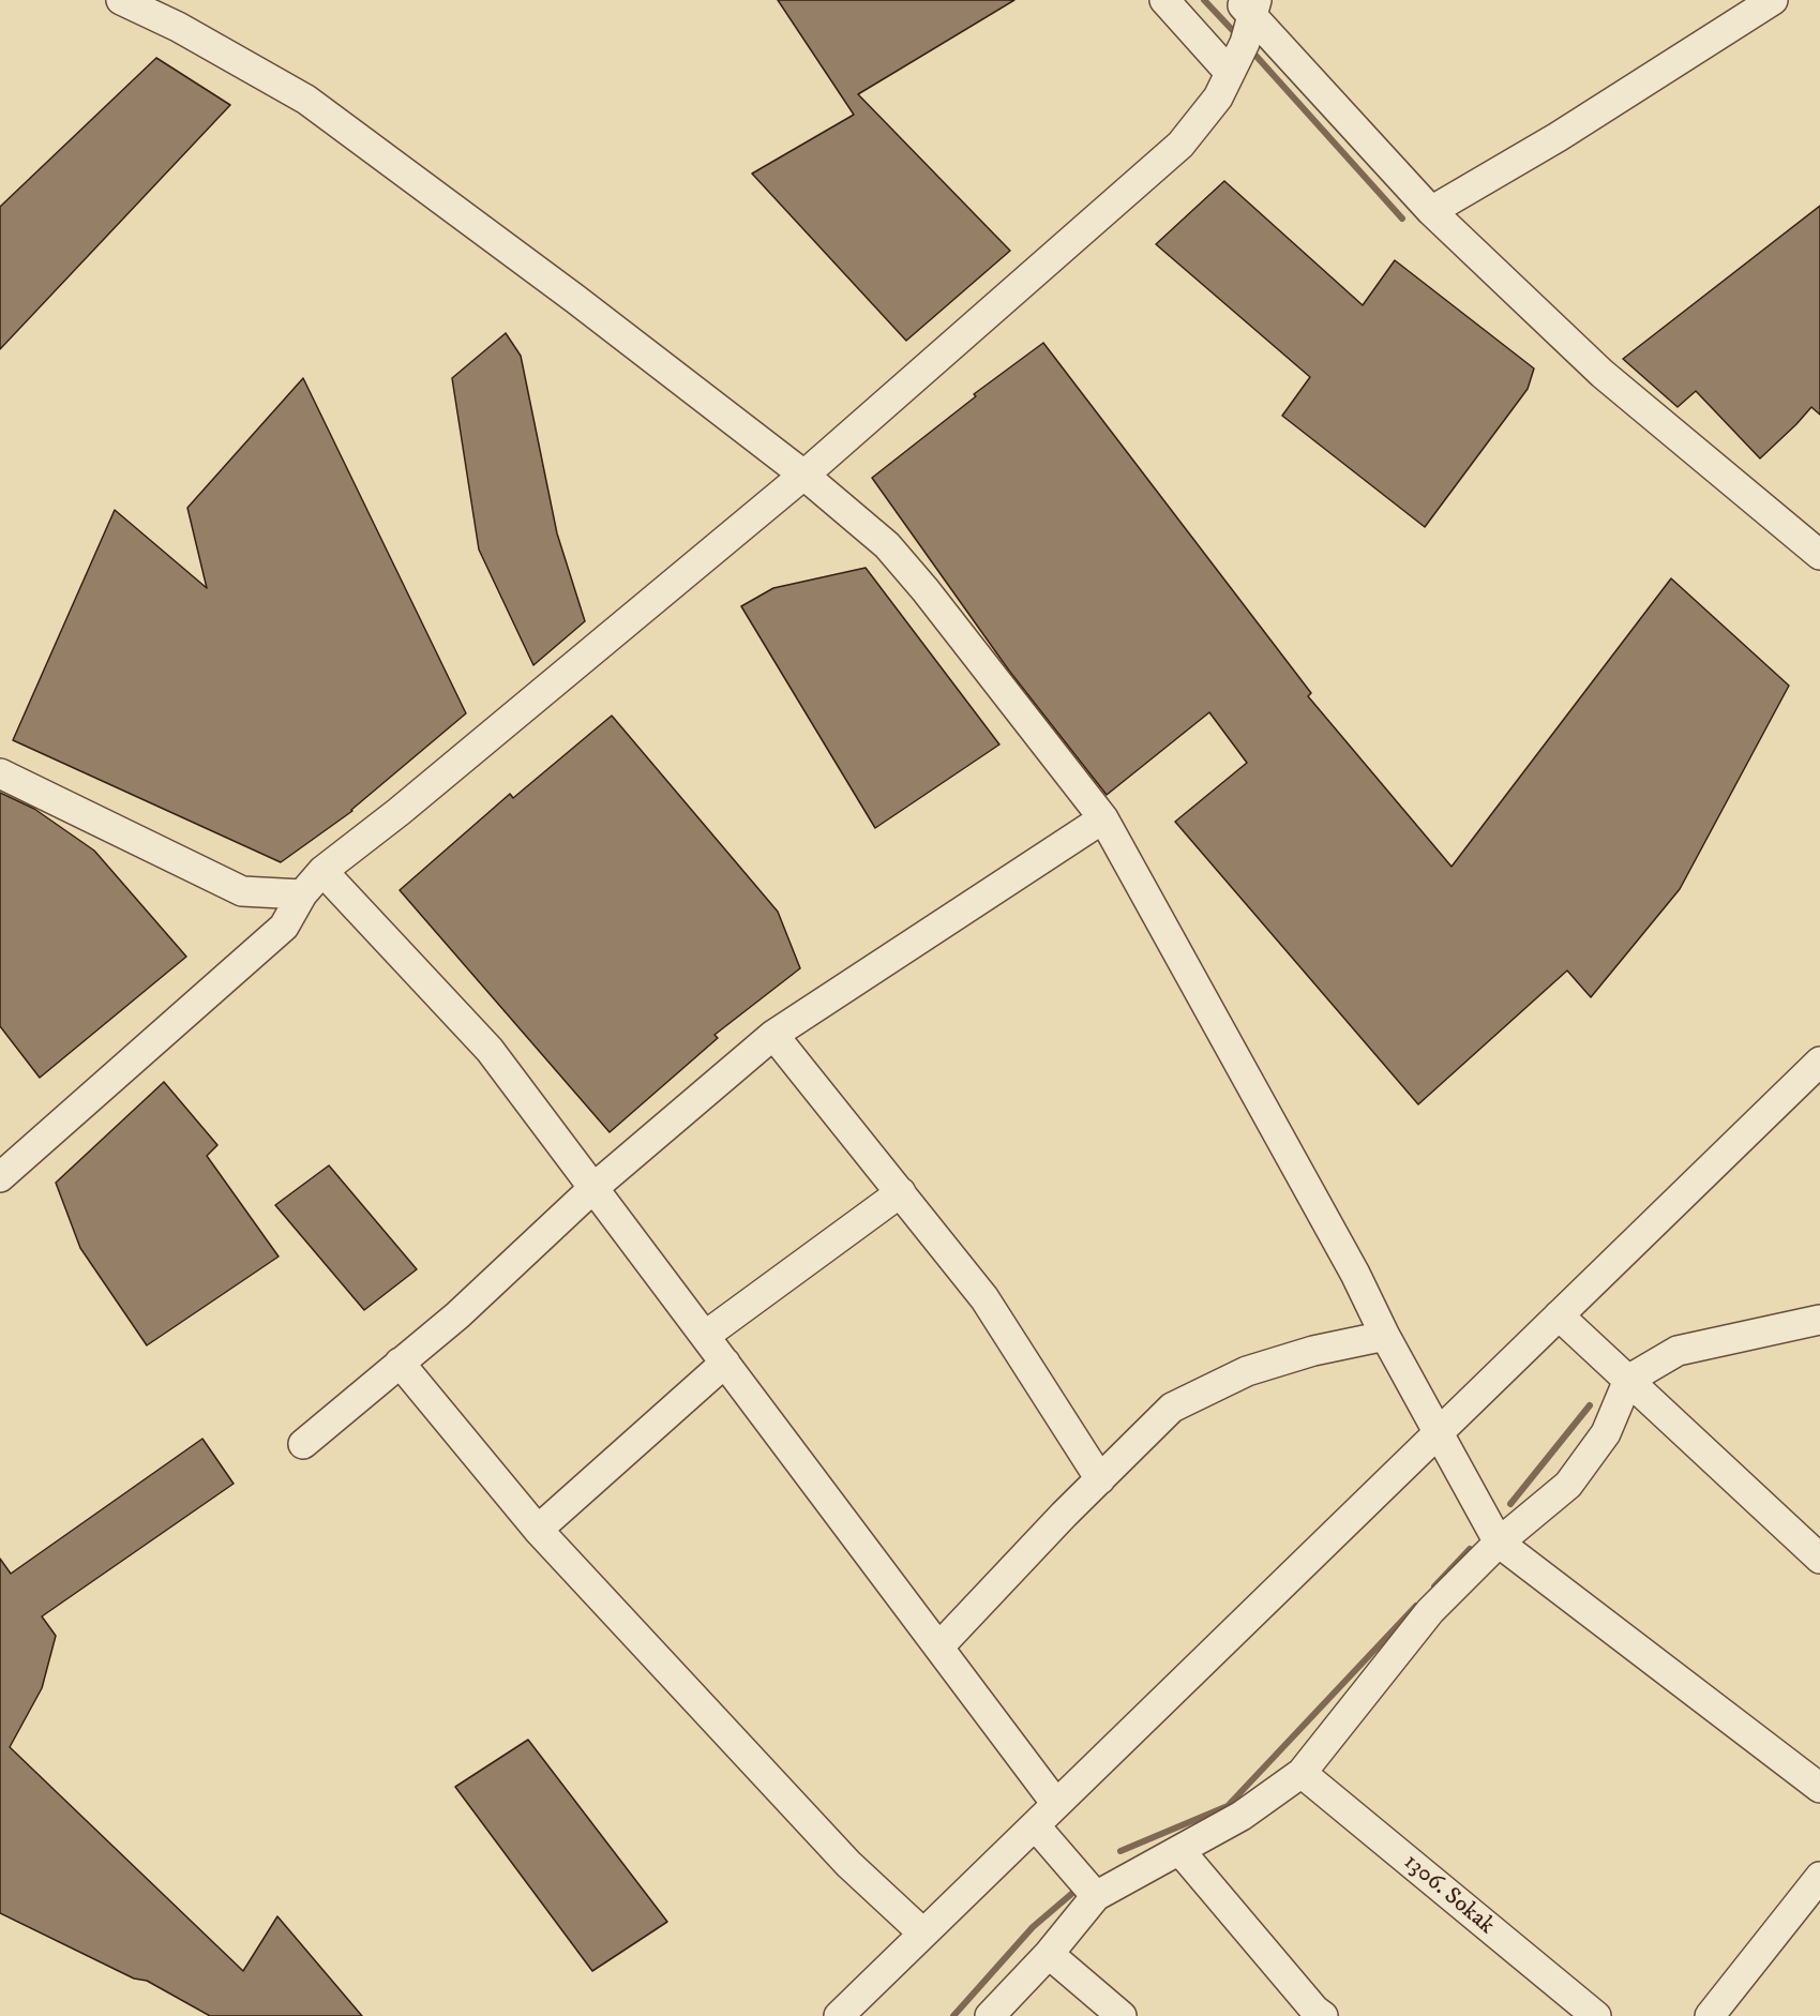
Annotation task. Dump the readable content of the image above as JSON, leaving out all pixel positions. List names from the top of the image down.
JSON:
{
  "streets": {
    "street": ["1306. Sokak"]
  }
}
